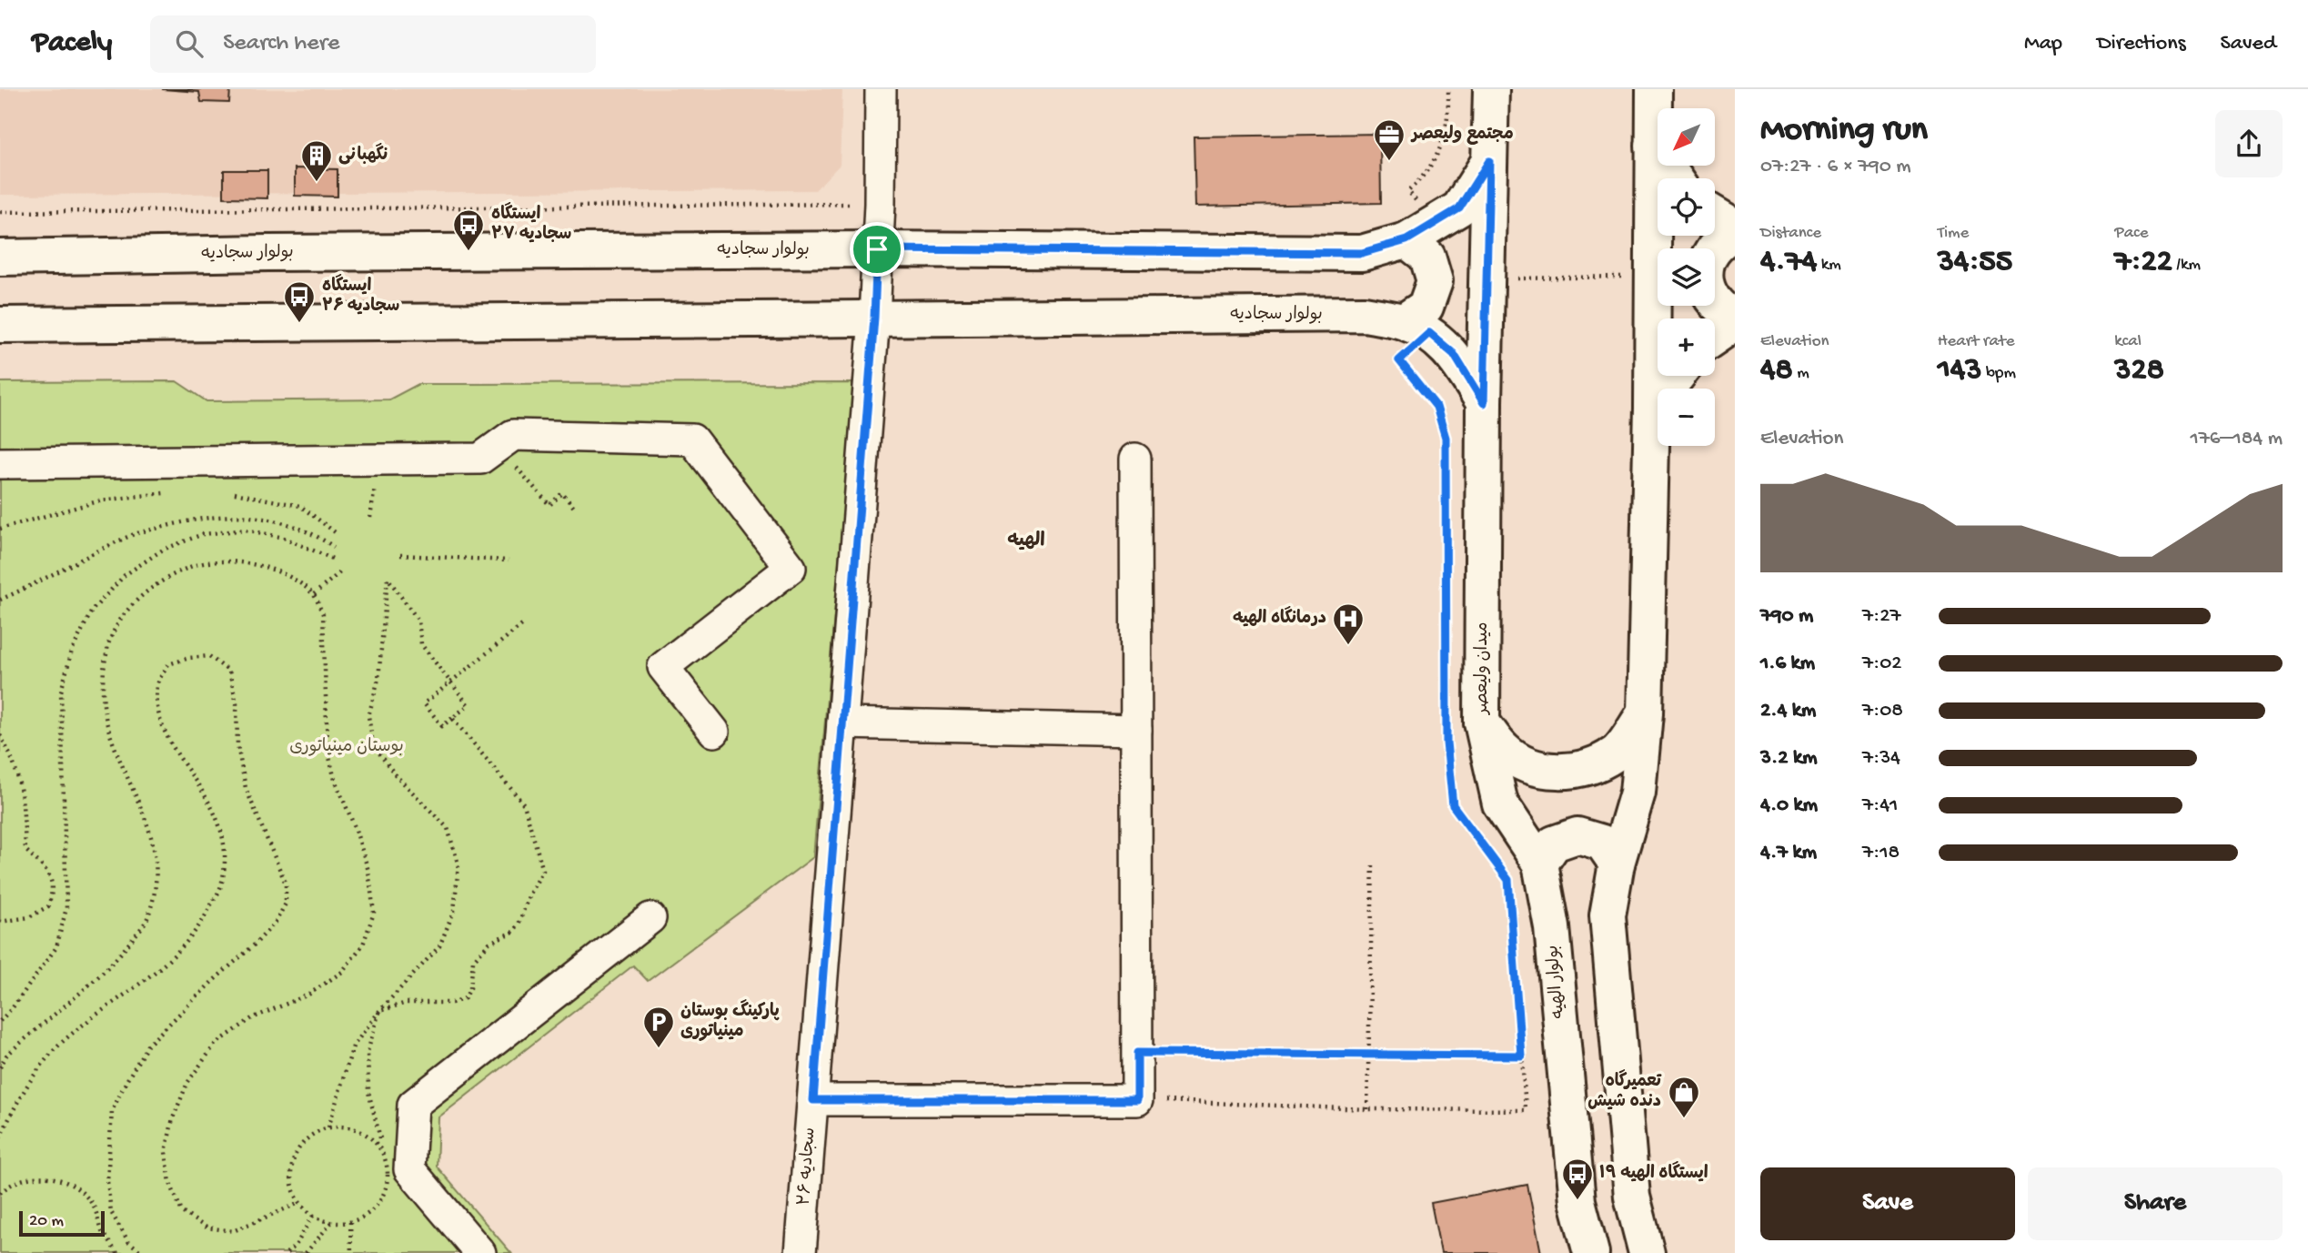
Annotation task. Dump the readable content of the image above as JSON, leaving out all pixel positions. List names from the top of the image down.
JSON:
{
  "streets": {
    "main road": ["بولوار سجادیه", "میدان ولیعصر", "بولوار الهیه"],
    "street": ["سجادیه ۲۶"]
  },
  "crossings": [
    ["بولوار سجادیه", "میدان ولیعصر"],
    ["بولوار سجادیه", "سجادیه ۲۶"],
    ["میدان ولیعصر", "بولوار الهیه"]
  ],
  "districts": ["الهیه"],
  "parks": ["بوستان مینیاتوری"],
  "places": {
    "office": ["مجتمع ولیعصر"],
    "building": ["نگهبانی"],
    "bus stop": ["ایستگاه سجادیه ۲۷", "ایستگاه سجادیه ۲۶", "ایستگاه الهیه ۱۹"],
    "hospital": ["درمانگاه الهیه"],
    "parking": ["پارکینگ بوستان مینیاتوری"],
    "shop": ["تعمیرگاه دنده شیش"]
  },
  "scale_bar": "20 m",
  "north": "bottom left",
  "page": {
    "header": "Pacely",
    "search": "Search here",
    "nav": ["Map", "Directions", "Saved"],
    "heading": ["Morning run", "07:27 · 6 × 790 m"],
    "map_buttons": ["+", "−"],
    "stats": [
      ["Distance", "4.74 km"],
      ["Time", "34:55"],
      ["Pace", "7:22 /km"],
      ["Elevation", "48 m"],
      ["Heart rate", "143 bpm"],
      ["kcal", "328"]
    ],
    "chart": ["Elevation", "176–184 m"],
    "list": [
      {
        "name": "790 m",
        "note": "7:27"
      },
      {
        "name": "1.6 km",
        "note": "7:02"
      },
      {
        "name": "2.4 km",
        "note": "7:08"
      },
      {
        "name": "3.2 km",
        "note": "7:34"
      },
      {
        "name": "4.0 km",
        "note": "7:41"
      },
      {
        "name": "4.7 km",
        "note": "7:18"
      }
    ],
    "buttons": ["Save", "Share"],
    "scale": "20 m"
  }
}
